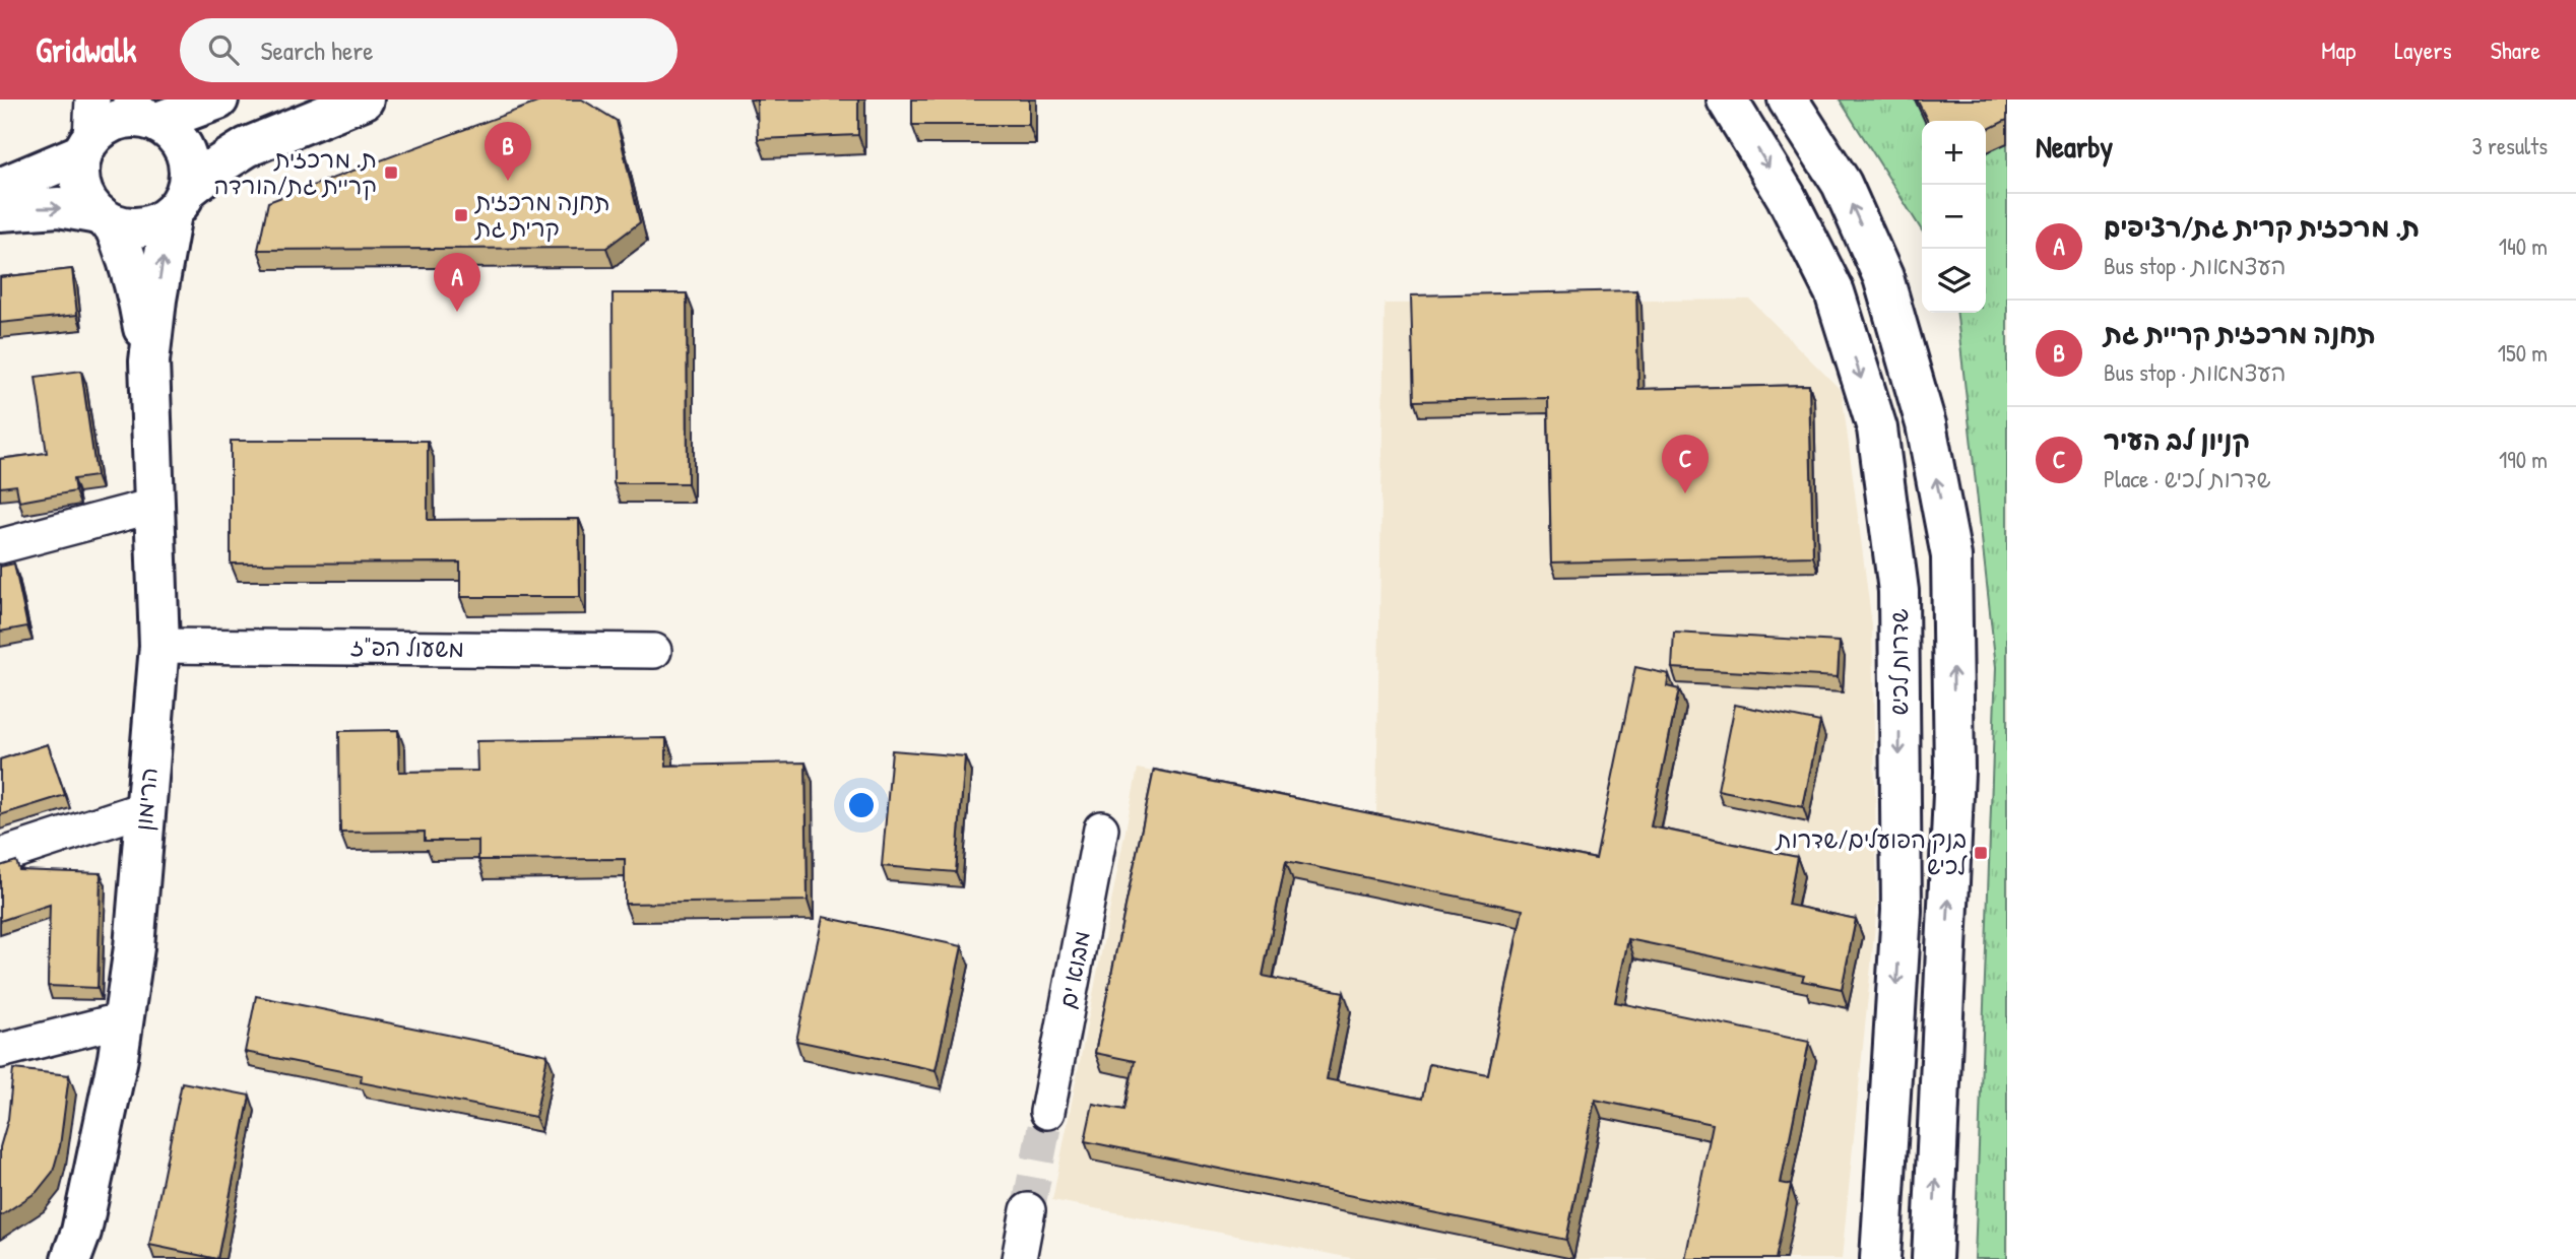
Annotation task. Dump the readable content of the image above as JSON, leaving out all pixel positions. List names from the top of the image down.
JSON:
{
  "streets": {
    "main road": ["שדרות לכיש", "הרימון"],
    "street": ["משעול הפ\"ז", "מבוא ים"]
  },
  "crossings": [
    ["משעול הפ\"ז", "הרימון"]
  ],
  "places": {
    "transit": ["ת. מרכזית קריית גת/הורדה", "תחנה מרכזית קרית גת", "בנק הפועלים/שדרות לכיש"]
  },
  "page": {
    "header": "Gridwalk",
    "search": "Search here",
    "nav": ["Map", "Layers", "Share"],
    "heading": ["Nearby", "3 results"],
    "map_buttons": ["+", "−"],
    "pins": ["B", "A", "C"],
    "list": [
      {
        "mark": "A",
        "name": "ת. מרכזית קרית גת/רציפים",
        "note": "Bus stop · העצמאות",
        "value": "140 m"
      },
      {
        "mark": "B",
        "name": "תחנה מרכזית קריית גת",
        "note": "Bus stop · העצמאות",
        "value": "150 m"
      },
      {
        "mark": "C",
        "name": "קניון לב העיר",
        "note": "Place · שדרות לכיש",
        "value": "190 m"
      }
    ]
  }
}
